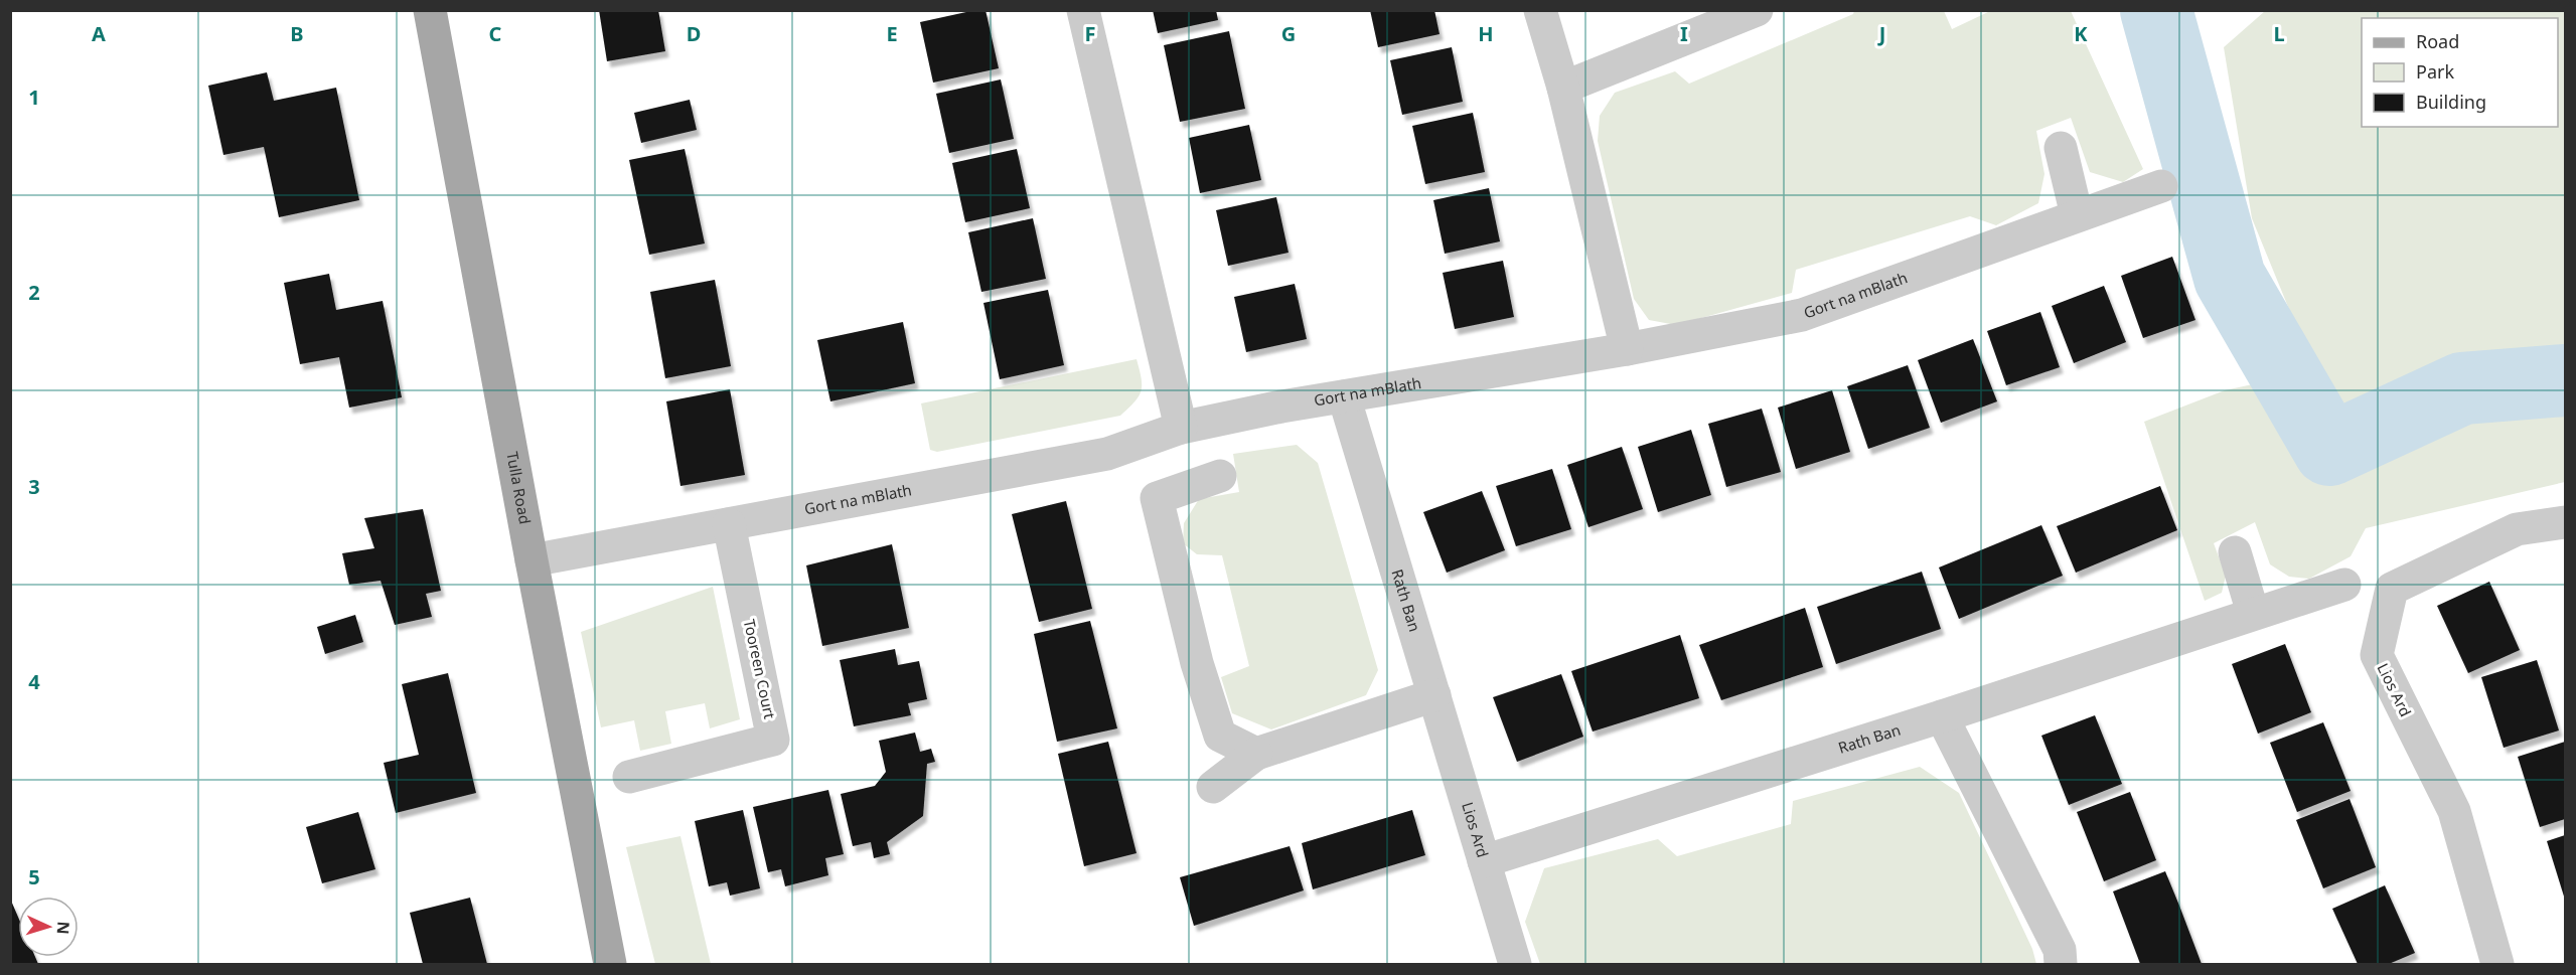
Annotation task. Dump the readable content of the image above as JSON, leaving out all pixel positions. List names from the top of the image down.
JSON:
{
  "streets": {
    "main road": ["Tulla Road"],
    "street": [
      "Gort na mBlath",
      "Rath Ban",
      "Tooreen Court",
      "Lios Ard"
    ]
  },
  "crossings": [
    ["Gort na mBlath", "Tulla Road"],
    ["Gort na mBlath", "Rath Ban"],
    ["Gort na mBlath", "Tooreen Court"],
    ["Rath Ban", "Lios Ard"]
  ],
  "legend": ["Road", "Park", "Building"],
  "north": "right",
  "grid": {
    "columns": [
      "A",
      "B",
      "C",
      "D",
      "E",
      "F",
      "G",
      "H",
      "I",
      "J",
      "K",
      "L"
    ],
    "rows": [
      "1",
      "2",
      "3",
      "4",
      "5"
    ]
  }
}
